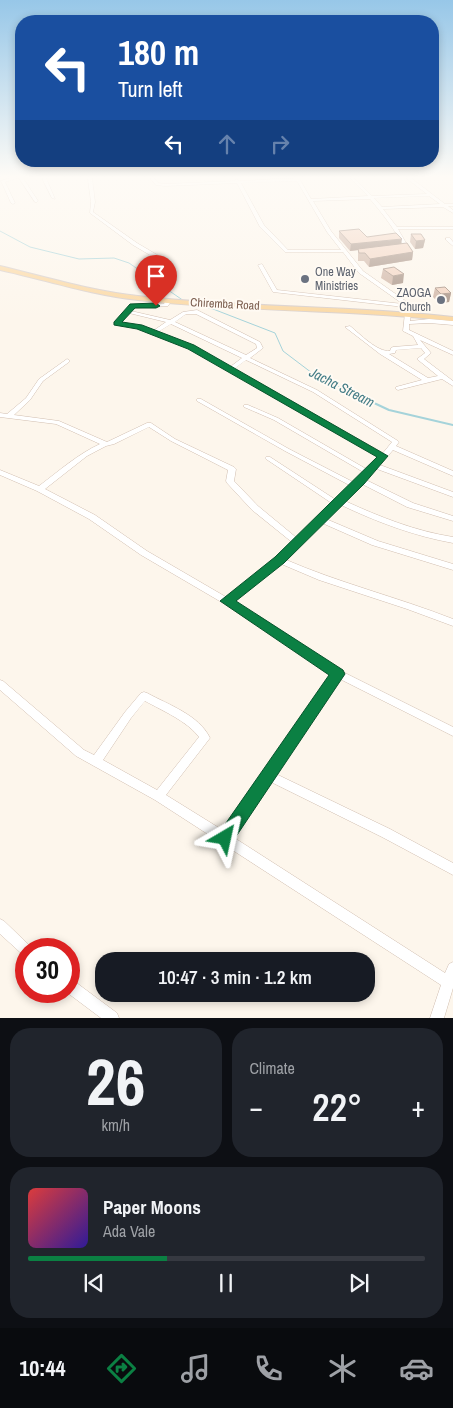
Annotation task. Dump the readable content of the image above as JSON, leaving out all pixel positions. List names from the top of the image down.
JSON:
{
  "streets": {
    "main road": ["Chiremba Road"]
  },
  "water": ["Jacha Stream"],
  "places": ["One Way Ministries", "ZAOGA Church"],
  "page": {
    "turn": ["180 m", "Turn left"],
    "limit": "30",
    "trip": "10:47 · 3 min · 1.2 km",
    "tile": [
      ["26", "km/h"],
      "Climate"
    ],
    "heat": ["−", "22°", "+"],
    "song": ["Paper Moons", "Ada Vale"],
    "tabs": "10:44"
  }
}
